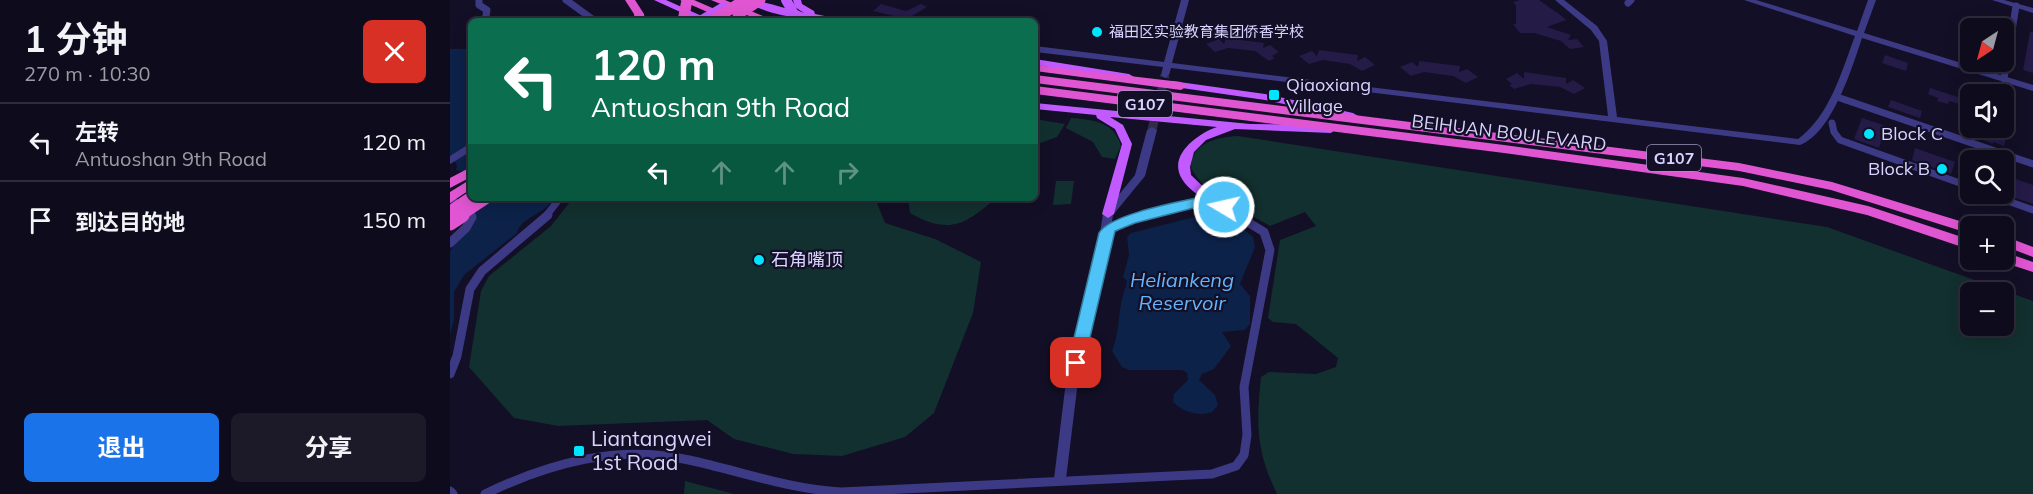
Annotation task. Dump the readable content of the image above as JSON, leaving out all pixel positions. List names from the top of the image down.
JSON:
{
  "streets": {
    "highway": ["G107", "BEIHUAN BOULEVARD"]
  },
  "water": ["Heliankeng Reservoir"],
  "places": {
    "other": [
      "福田区实验教育集团侨香学校",
      "Block C",
      "Block B",
      "石角嘴顶"
    ],
    "transit": ["Qiaoxiang Village", "Liantangwei 1st Road"]
  },
  "north": "bottom left",
  "page": {
    "heading": ["1 分钟", "270 m · 10:30"],
    "map_buttons": ["+", "−"],
    "turn": ["120 m", "Antuoshan 9th Road"],
    "list": [
      {
        "name": "左转",
        "note": "Antuoshan 9th Road",
        "value": "120 m"
      },
      {
        "name": "到达目的地",
        "value": "150 m"
      }
    ],
    "buttons": ["退出", "分享"]
  }
}
